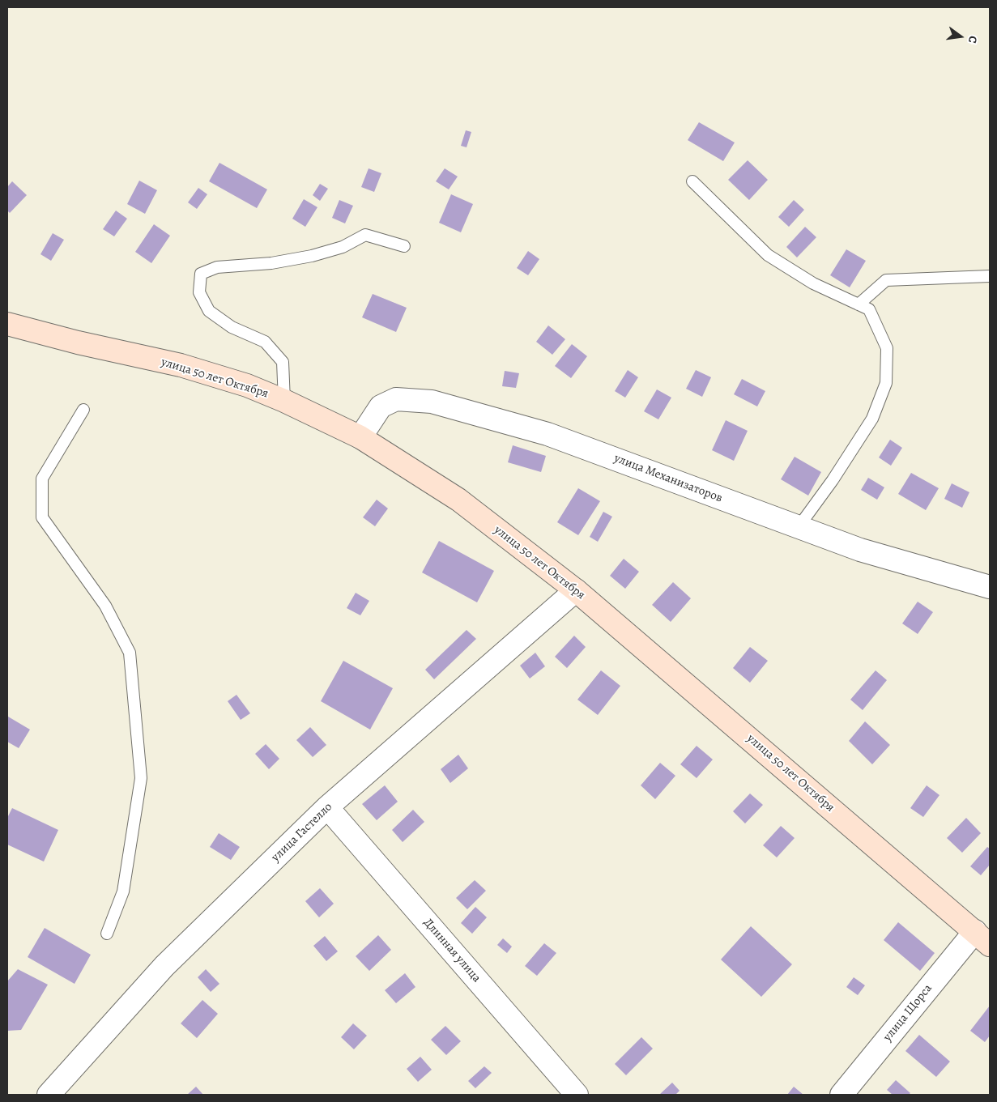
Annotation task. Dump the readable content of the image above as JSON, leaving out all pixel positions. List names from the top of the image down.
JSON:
{
  "streets": {
    "street": [
      "улица 50 лет Октября",
      "улица Механизаторов",
      "улица Гастелло",
      "Длинная улица",
      "улица Щорса"
    ]
  },
  "crossings": [
    ["улица 50 лет Октября", "улица Механизаторов"],
    ["улица 50 лет Октября", "улица Гастелло"],
    ["улица 50 лет Октября", "улица Щорса"],
    ["улица Гастелло", "Длинная улица"]
  ],
  "north": "right"
}
